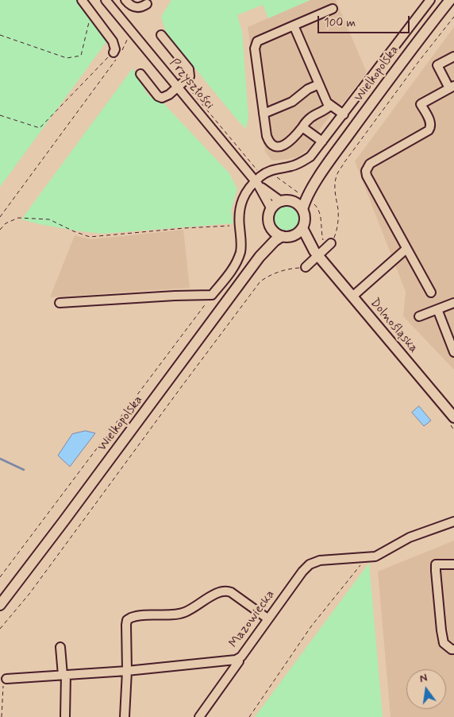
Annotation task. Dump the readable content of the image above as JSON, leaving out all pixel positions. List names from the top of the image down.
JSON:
{
  "streets": {
    "main road": ["Wielkopolska", "Dolnośląska"],
    "street": ["Przyszłości", "Mazowiecka"]
  },
  "crossings": [
    ["Wielkopolska", "Przyszłości"],
    ["Wielkopolska", "Dolnośląska"],
    ["Przyszłości", "Dolnośląska"]
  ],
  "scale_bar": "100 m",
  "north": "top"
}
